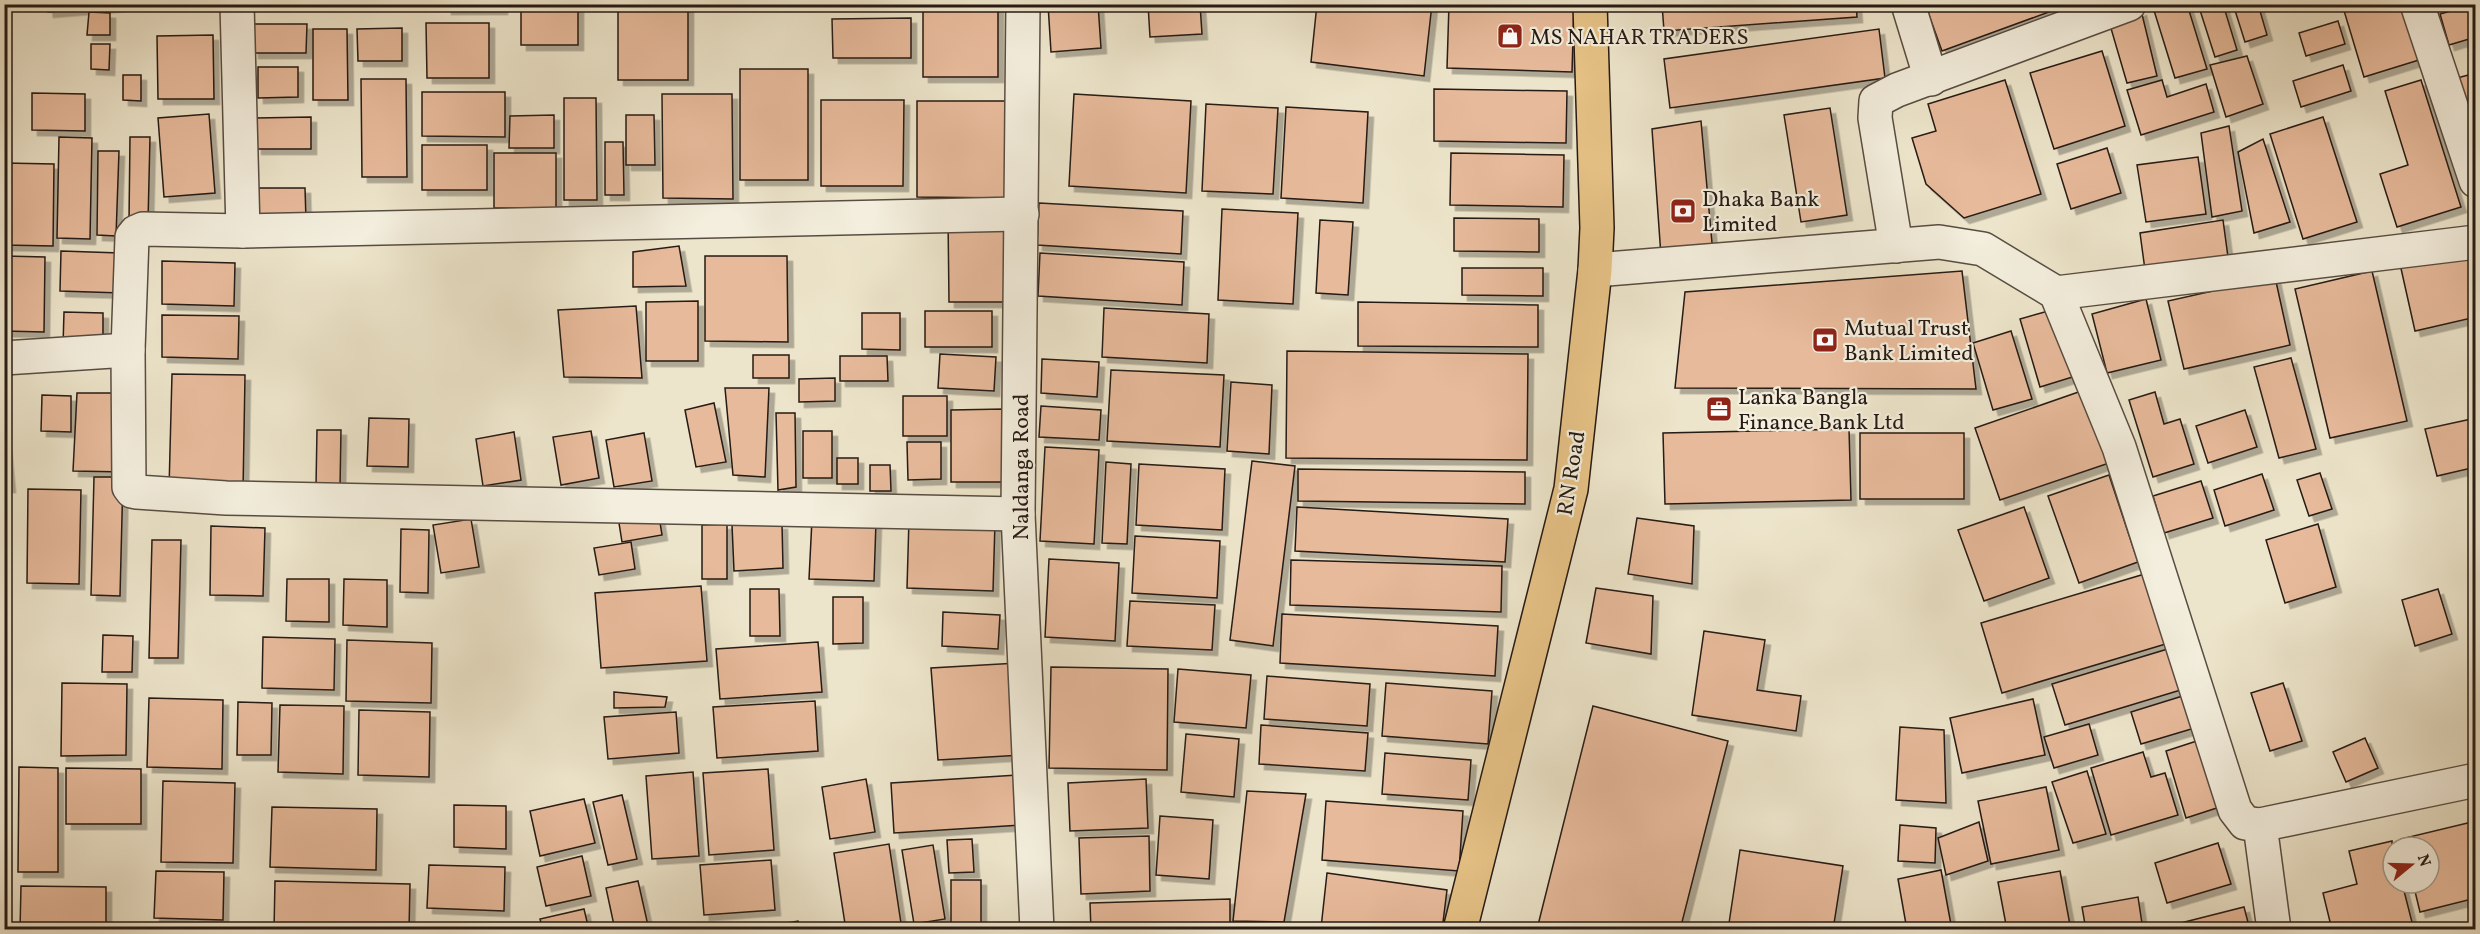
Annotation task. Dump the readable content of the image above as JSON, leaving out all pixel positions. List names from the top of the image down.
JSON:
{
  "streets": {
    "highway": ["RN Road"],
    "street": ["Naldanga Road"]
  },
  "places": {
    "shop": ["MS NAHAR TRADERS"],
    "bank": ["Dhaka Bank Limited", "Mutual Trust Bank Limited"],
    "office": ["Lanka Bangla Finance Bank Ltd"]
  },
  "north": "right"
}
